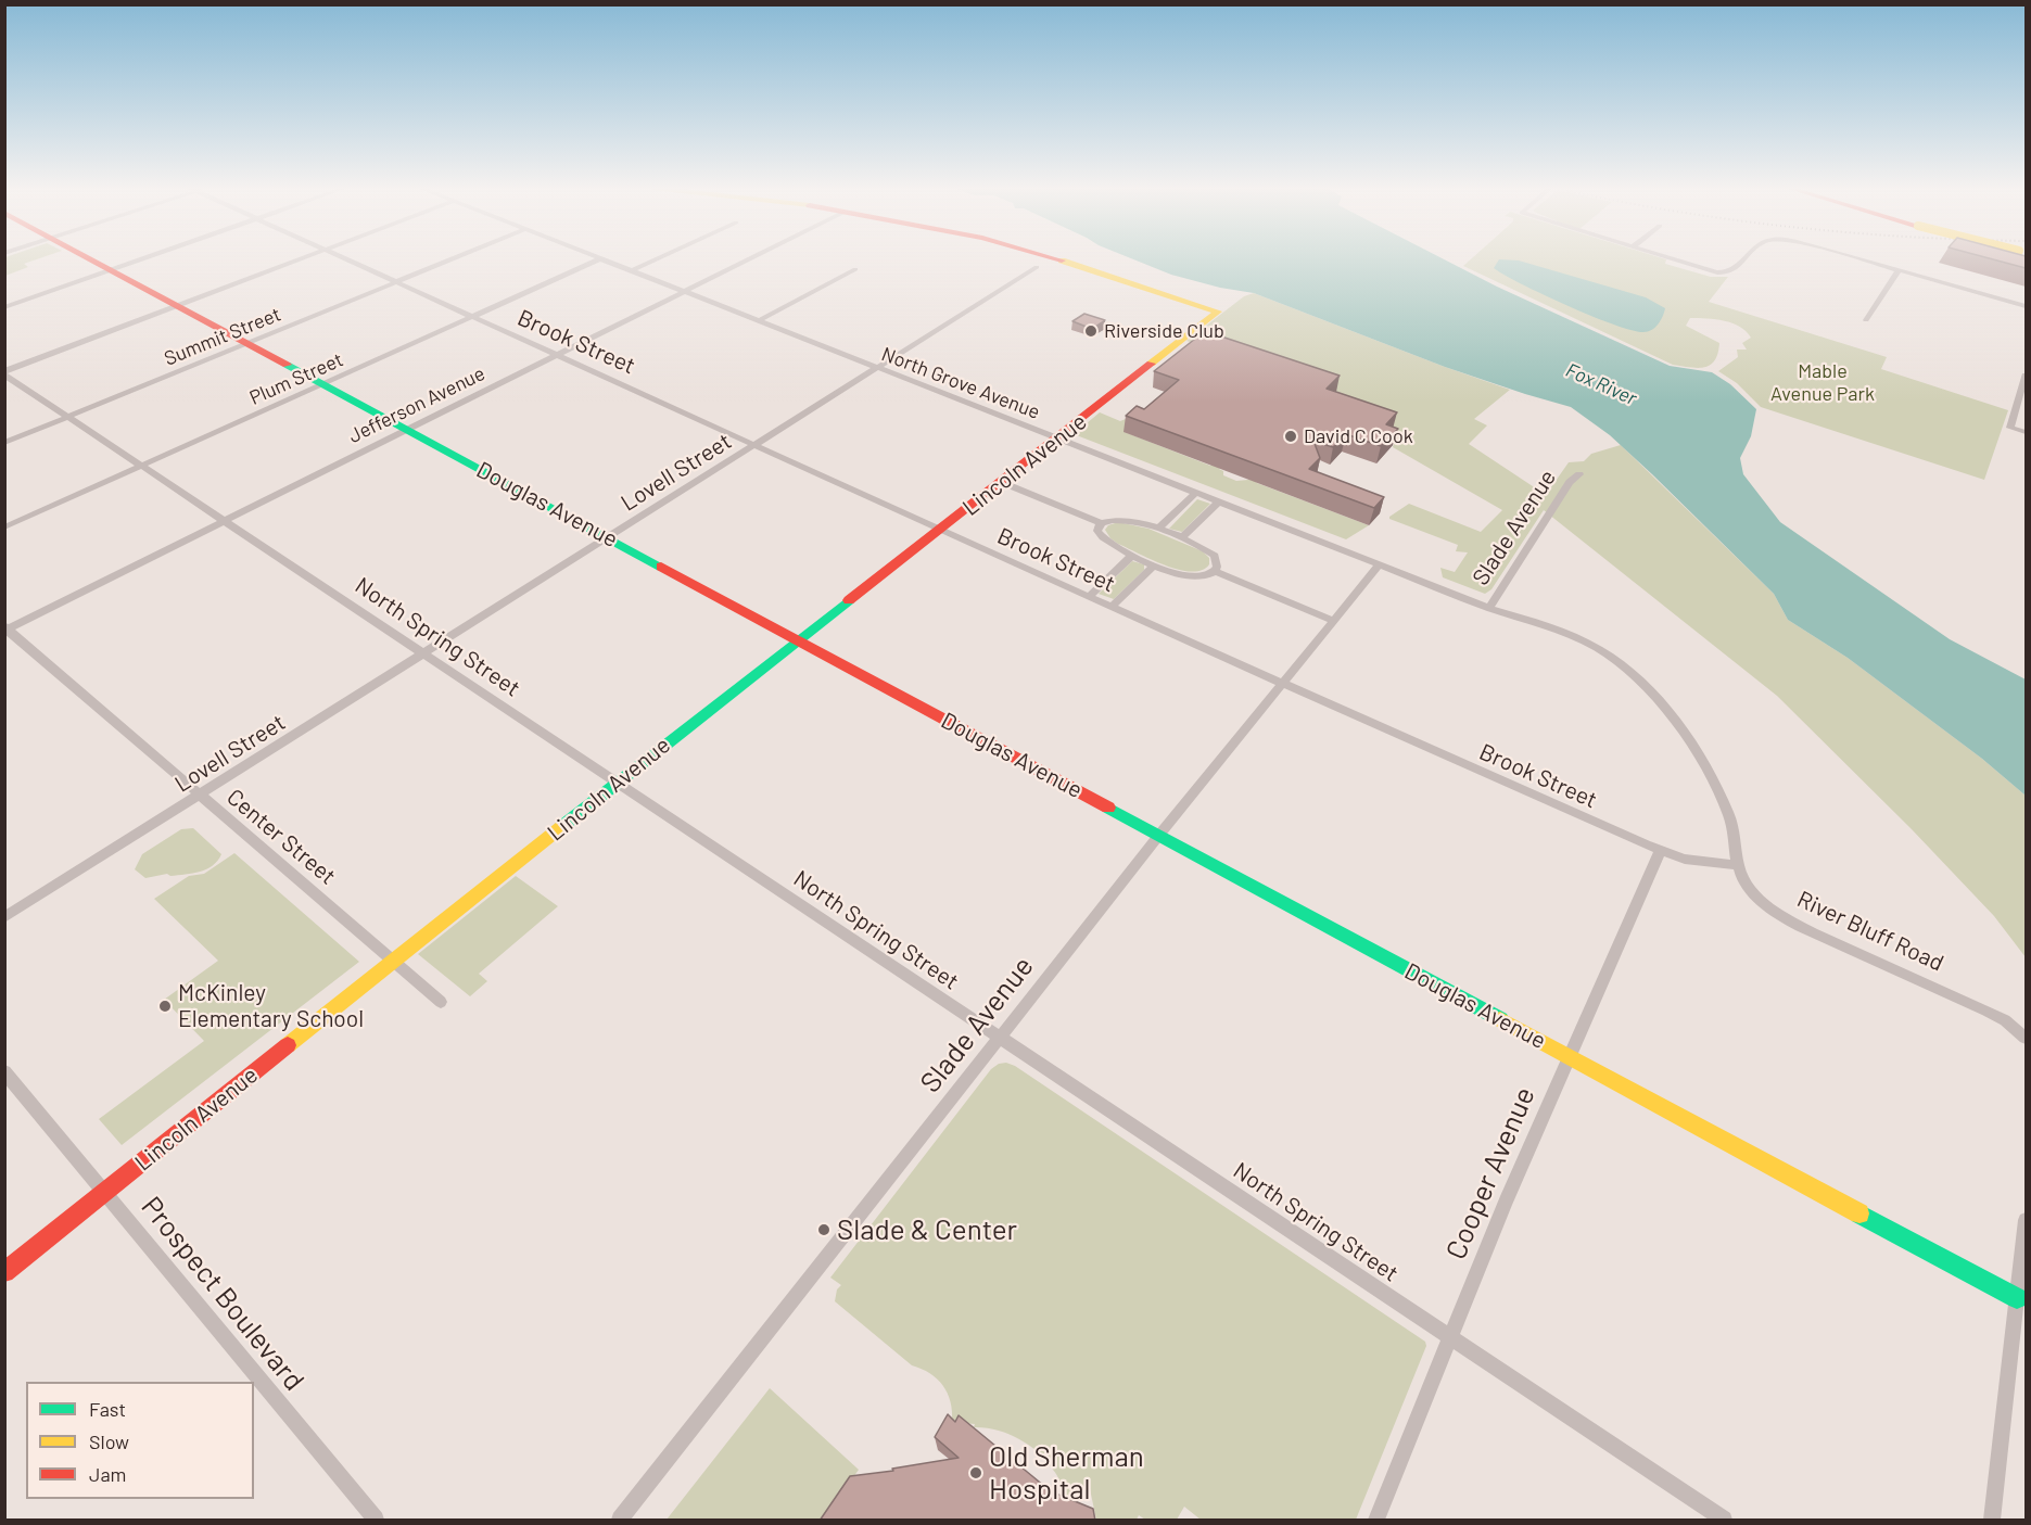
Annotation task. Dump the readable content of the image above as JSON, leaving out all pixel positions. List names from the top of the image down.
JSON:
{
  "streets": {
    "street": [
      "Summit Street",
      "Brook Street",
      "Plum Street",
      "North Grove Avenue",
      "Jefferson Avenue",
      "Lincoln Avenue",
      "Lovell Street",
      "Douglas Avenue",
      "Slade Avenue",
      "North Spring Street",
      "Center Street",
      "River Bluff Road",
      "Cooper Avenue",
      "Prospect Boulevard"
    ]
  },
  "crossings": [
    ["Summit Street", "Brook Street"],
    ["Summit Street", "Douglas Avenue"],
    ["Summit Street", "North Spring Street"],
    ["Brook Street", "Plum Street"],
    ["Brook Street", "Jefferson Avenue"],
    ["Brook Street", "Lincoln Avenue"],
    ["Brook Street", "Lovell Street"],
    ["Brook Street", "Slade Avenue"],
    ["Brook Street", "River Bluff Road"],
    ["Brook Street", "Cooper Avenue"],
    ["Plum Street", "Douglas Avenue"],
    ["Plum Street", "North Spring Street"],
    ["North Grove Avenue", "Jefferson Avenue"],
    ["North Grove Avenue", "Lincoln Avenue"],
    ["North Grove Avenue", "Lovell Street"],
    ["North Grove Avenue", "Slade Avenue"],
    ["North Grove Avenue", "River Bluff Road"],
    ["Jefferson Avenue", "Douglas Avenue"],
    ["Jefferson Avenue", "North Spring Street"],
    ["Jefferson Avenue", "Center Street"],
    ["Lincoln Avenue", "Douglas Avenue"],
    ["Lincoln Avenue", "North Spring Street"],
    ["Lincoln Avenue", "Center Street"],
    ["Lincoln Avenue", "Prospect Boulevard"],
    ["Lovell Street", "Douglas Avenue"],
    ["Lovell Street", "North Spring Street"],
    ["Lovell Street", "Center Street"],
    ["Douglas Avenue", "Slade Avenue"],
    ["Douglas Avenue", "Cooper Avenue"],
    ["Slade Avenue", "North Spring Street"],
    ["Slade Avenue", "River Bluff Road"],
    ["North Spring Street", "Cooper Avenue"]
  ],
  "water": ["Fox River"],
  "parks": ["Mable Avenue Park"],
  "places": [
    "Riverside Club",
    "David C Cook",
    "McKinley Elementary School",
    "Slade & Center",
    "Old Sherman Hospital"
  ],
  "legend": ["Fast", "Slow", "Jam"]
}
